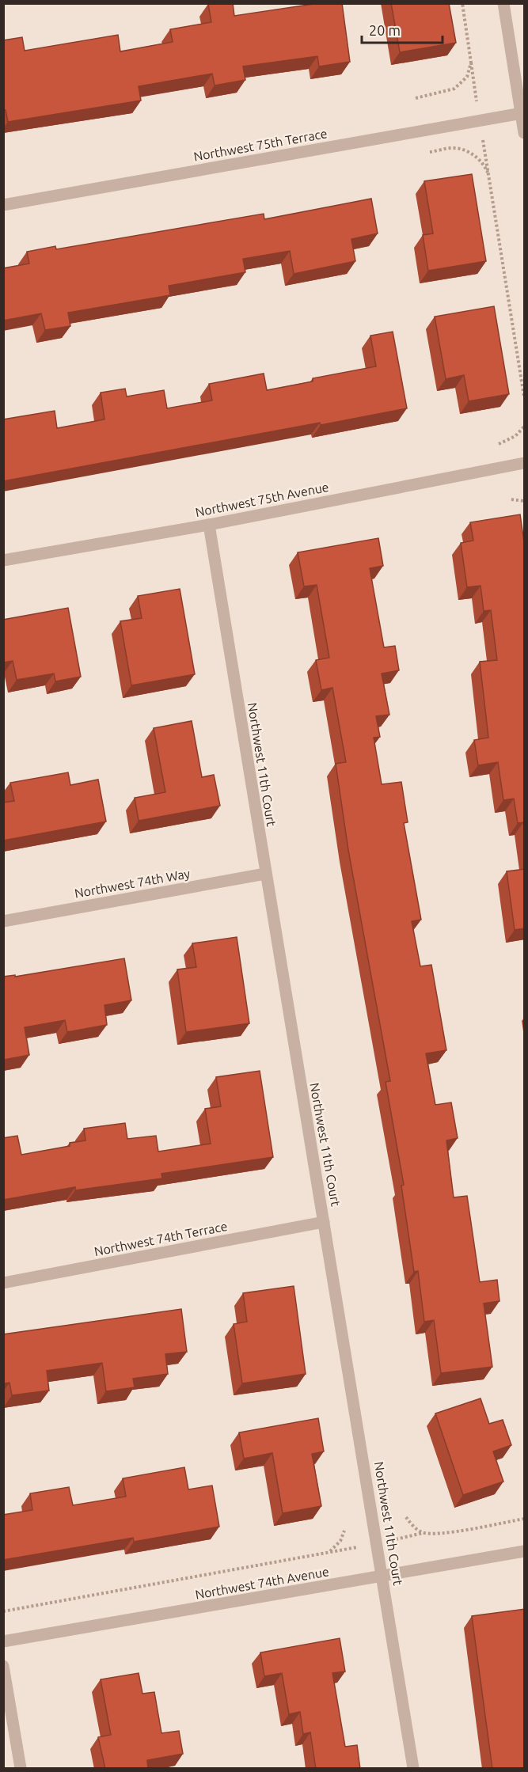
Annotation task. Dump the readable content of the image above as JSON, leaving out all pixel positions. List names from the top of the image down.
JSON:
{
  "streets": {
    "street": [
      "Northwest 75th Terrace",
      "Northwest 75th Avenue",
      "Northwest 11th Court",
      "Northwest 74th Way",
      "Northwest 74th Terrace",
      "Northwest 74th Avenue"
    ]
  },
  "crossings": [
    ["Northwest 75th Avenue", "Northwest 11th Court"],
    ["Northwest 11th Court", "Northwest 74th Way"],
    ["Northwest 11th Court", "Northwest 74th Terrace"],
    ["Northwest 11th Court", "Northwest 74th Avenue"]
  ],
  "scale_bar": "20 m"
}
